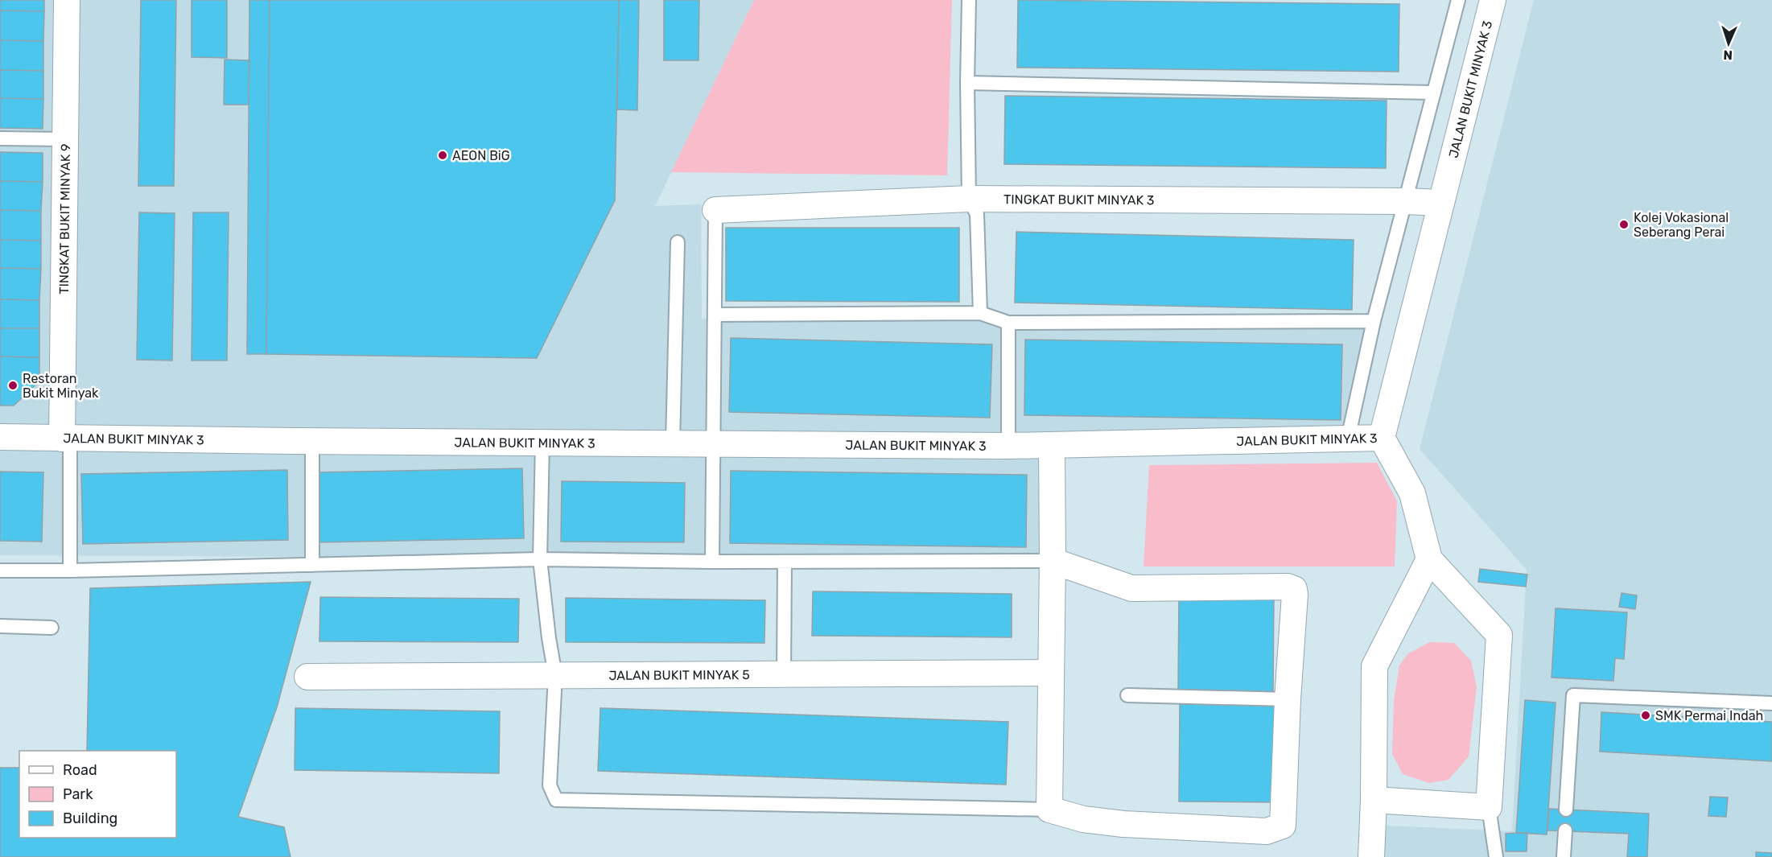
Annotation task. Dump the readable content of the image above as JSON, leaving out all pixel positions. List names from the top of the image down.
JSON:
{
  "streets": {
    "street": [
      "JALAN BUKIT MINYAK 3",
      "TINGKAT BUKIT MINYAK 3",
      "TINGKAT BUKIT MINYAK 9",
      "JALAN BUKIT MINYAK 5"
    ]
  },
  "crossings": [
    ["JALAN BUKIT MINYAK 3", "TINGKAT BUKIT MINYAK 3"],
    ["JALAN BUKIT MINYAK 3", "TINGKAT BUKIT MINYAK 9"]
  ],
  "places": [
    "AEON BiG",
    "Kolej Vokasional Seberang Perai",
    "Restoran Bukit Minyak",
    "SMK Permai Indah"
  ],
  "legend": ["Road", "Park", "Building"],
  "north": "bottom"
}
